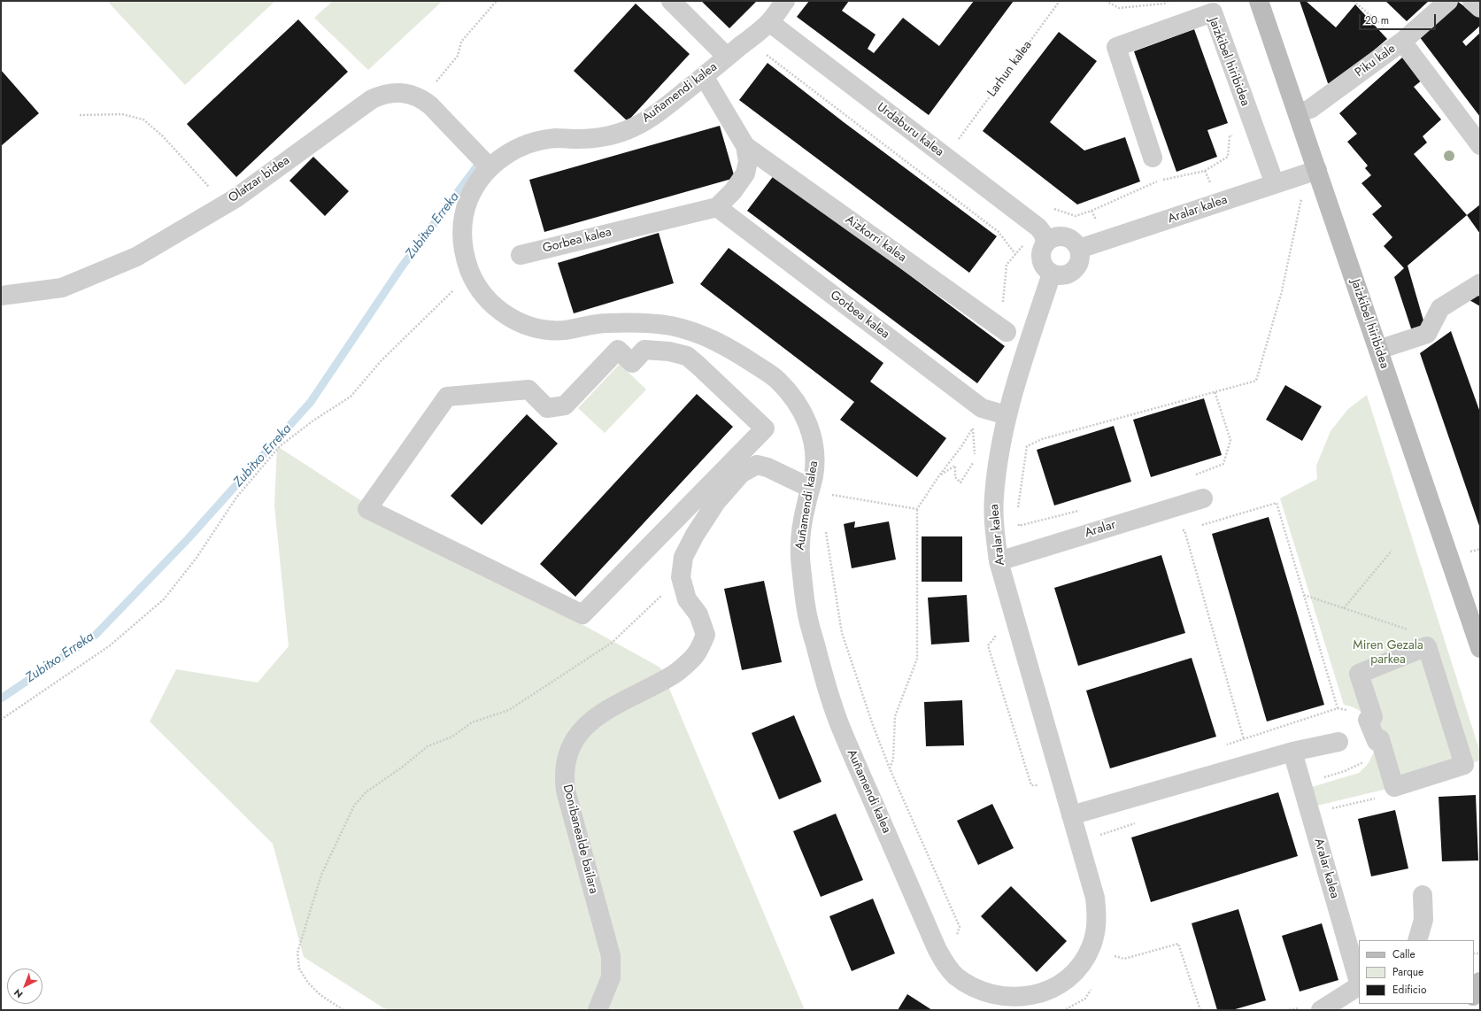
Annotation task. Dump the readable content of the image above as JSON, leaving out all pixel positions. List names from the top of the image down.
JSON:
{
  "streets": {
    "street": [
      "Piku kale",
      "Jaizkibel hiribidea",
      "Auñamendi kalea",
      "Urdaburu kalea",
      "Olatzar bidea",
      "Aralar kalea",
      "Aizkorri kalea",
      "Gorbea kalea",
      "Aralar",
      "Donibanealde bailara"
    ],
    "path": ["Larhun kalea"]
  },
  "crossings": [
    ["Piku kale", "Jaizkibel hiribidea"],
    ["Jaizkibel hiribidea", "Aralar kalea"],
    ["Auñamendi kalea", "Urdaburu kalea"],
    ["Auñamendi kalea", "Olatzar bidea"],
    ["Auñamendi kalea", "Aralar kalea"],
    ["Auñamendi kalea", "Donibanealde bailara"],
    ["Urdaburu kalea", "Aralar kalea"],
    ["Aralar kalea", "Gorbea kalea"],
    ["Aralar kalea", "Aralar"]
  ],
  "water": ["Zubitxo Erreka"],
  "parks": ["Miren Gezala parkea"],
  "legend": ["Calle", "Parque", "Edificio"],
  "scale_bar": "20 m",
  "north": "bottom left"
}
